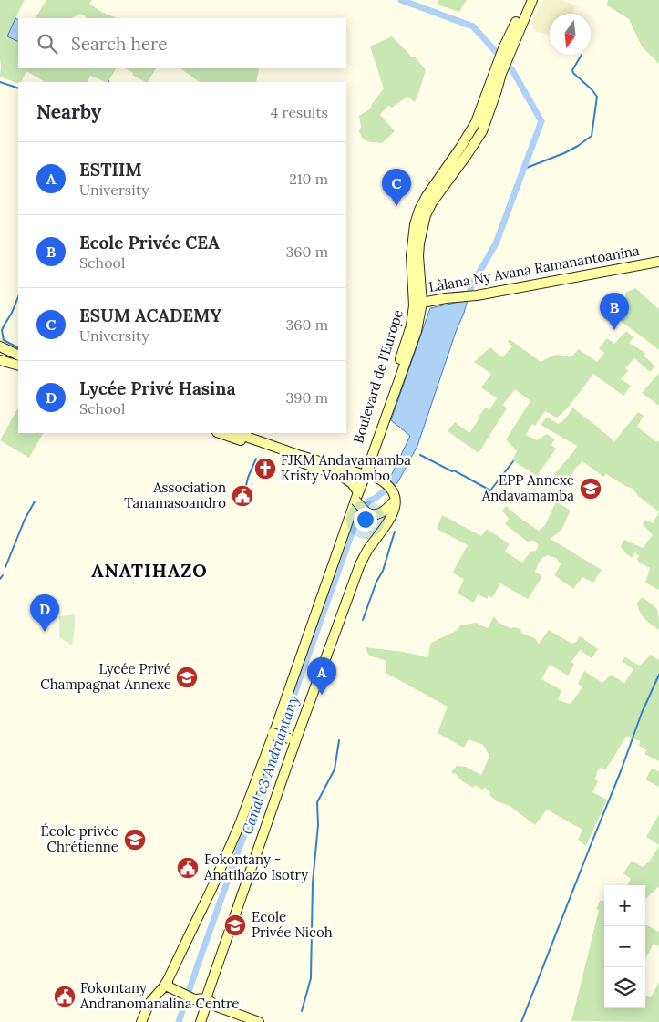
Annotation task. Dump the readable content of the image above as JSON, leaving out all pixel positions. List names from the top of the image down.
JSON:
{
  "streets": {
    "main road": ["Làlana Ny Avana Ramanantoanina", "Boulevard de l'Europe"]
  },
  "crossings": [
    ["Làlana Ny Avana Ramanantoanina", "Boulevard de l'Europe"]
  ],
  "districts": ["ANATIHAZO"],
  "water": ["Canal c3 Andriantany"],
  "places": {
    "church": ["FJKM Andavamamba Kristy Voahombo"],
    "school or university": [
      "EPP Annexe Andavamamba",
      "Lycée Privé Champagnat Annexe",
      "École privée Chrétienne",
      "Ecole Privée Nicoh"
    ],
    "public building": ["Association Tanamasoandro", "Fokontany - Anatihazo Isotry", "Fokontany Andranomanalina Centre"]
  },
  "north": "bottom",
  "page": {
    "search": "Search here",
    "heading": ["Nearby", "4 results"],
    "list": [
      {
        "mark": "A",
        "name": "ESTIIM",
        "note": "University",
        "value": "210 m"
      },
      {
        "mark": "B",
        "name": "Ecole Privée CEA",
        "note": "School",
        "value": "360 m"
      },
      {
        "mark": "C",
        "name": "ESUM ACADEMY",
        "note": "University",
        "value": "360 m"
      },
      {
        "mark": "D",
        "name": "Lycée Privé Hasina",
        "note": "School",
        "value": "390 m"
      }
    ],
    "pins": [
      "C",
      "B",
      "D",
      "A"
    ],
    "map_buttons": ["+", "−"]
  }
}
